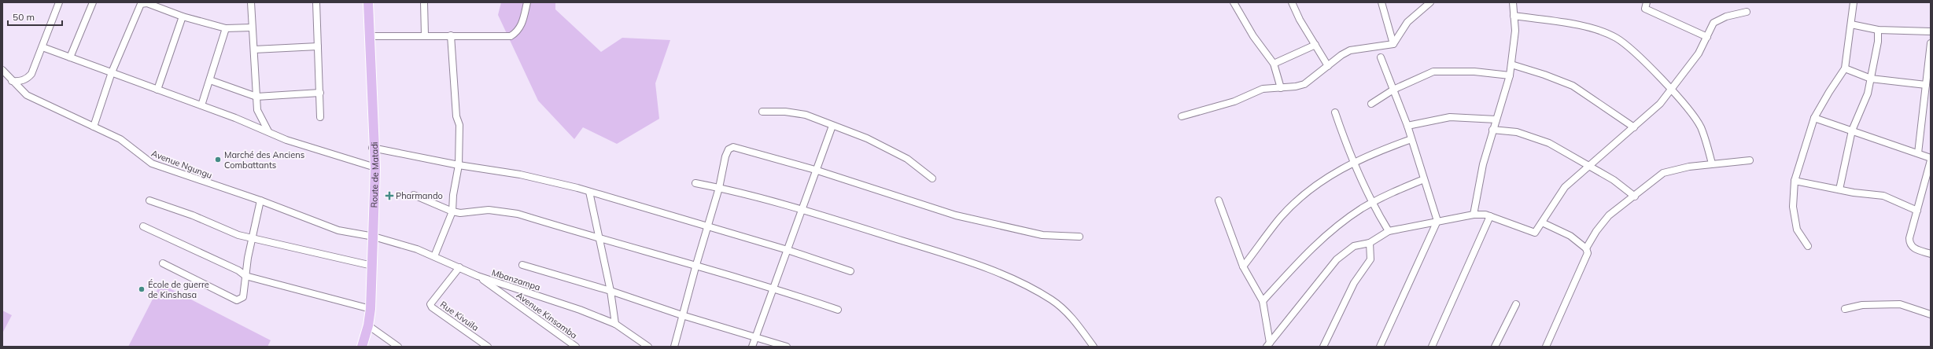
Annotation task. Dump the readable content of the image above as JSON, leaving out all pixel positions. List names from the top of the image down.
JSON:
{
  "streets": {
    "main road": ["Route de Matadi"],
    "street": [
      "Avenue Ngungu",
      "Mbanzampa",
      "Avenue Kinsamba",
      "Rue Kivuila"
    ]
  },
  "crossings": [
    ["Avenue Ngungu", "Route de Matadi"],
    ["Avenue Ngungu", "Mbanzampa"],
    ["Route de Matadi", "Mbanzampa"],
    ["Mbanzampa", "Avenue Kinsamba"],
    ["Mbanzampa", "Rue Kivuila"]
  ],
  "places": {
    "other": ["Marché des Anciens Combattants", "École de guerre de Kinshasa"],
    "health": ["Pharmando"]
  },
  "scale_bar": "50 m"
}
